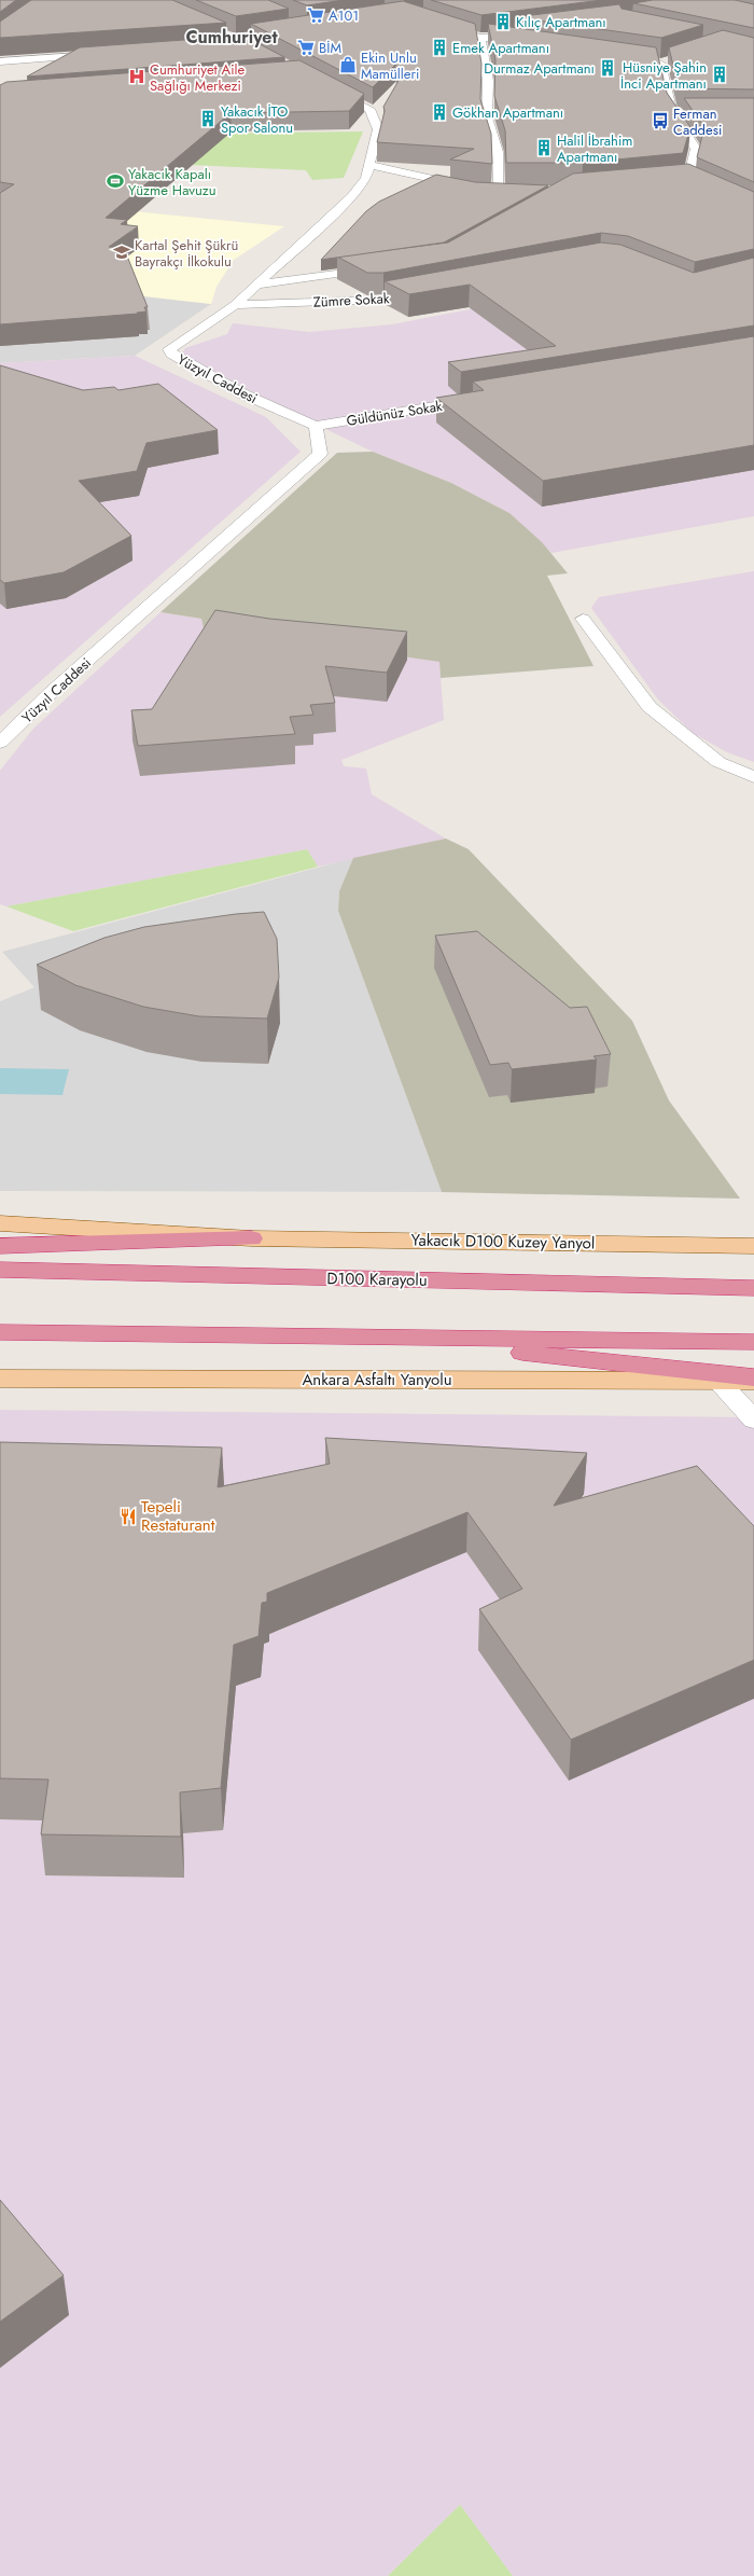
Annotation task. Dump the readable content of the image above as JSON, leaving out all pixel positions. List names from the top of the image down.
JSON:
{
  "streets": {
    "highway": ["D100 Karayolu"],
    "main road": ["Yakacık D100 Kuzey Yanyol", "Ankara Asfaltı Yanyolu"],
    "street": ["Zümre Sokak", "Yüzyıl Caddesi", "Güldünüz Sokak"]
  },
  "crossings": [
    ["Zümre Sokak", "Yüzyıl Caddesi"],
    ["Yüzyıl Caddesi", "Güldünüz Sokak"]
  ],
  "districts": ["Cumhuriyet"],
  "places": {
    "supermarket": ["A101", "BİM"],
    "building": [
      "Kılıç Apartmanı",
      "Emek Apartmanı",
      "Durmaz Apartmanı",
      "Hüsniye Şahin İnci Apartmanı",
      "Gökhan Apartmanı",
      "Yakacık İTO Spor Salonu",
      "Halil İbrahim Apartmanı"
    ],
    "shop": ["Ekin Unlu Mamülleri"],
    "hospital": ["Cumhuriyet Aile Sağlığı Merkezi"],
    "bus stop": ["Ferman Caddesi"],
    "sports": ["Yakacık Kapalı Yüzme Havuzu"],
    "school or university": ["Kartal Şehit Şükrü Bayrakçı İlkokulu"],
    "restaurant": ["Tepeli Restaturant"]
  }
}
